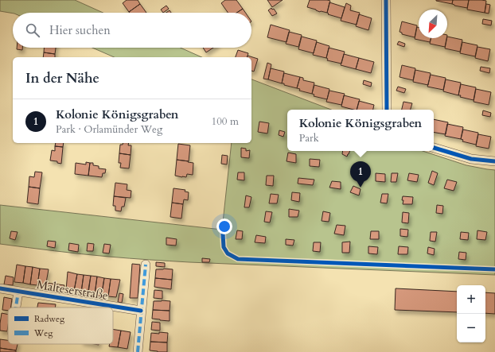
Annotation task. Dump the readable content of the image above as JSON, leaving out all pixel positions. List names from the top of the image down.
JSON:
{
  "streets": {
    "street": ["Malteserstraße"]
  },
  "legend": ["Radweg", "Weg"],
  "north": "bottom left",
  "page": {
    "search": "Hier suchen",
    "heading": "In der Nähe",
    "list": [
      {
        "mark": "1",
        "name": "Kolonie Königsgraben",
        "note": "Park · Orlamünder Weg",
        "value": "100 m"
      }
    ],
    "popup": ["Kolonie Königsgraben", "Park"],
    "pins": "1",
    "map_buttons": ["+", "−"]
  }
}
